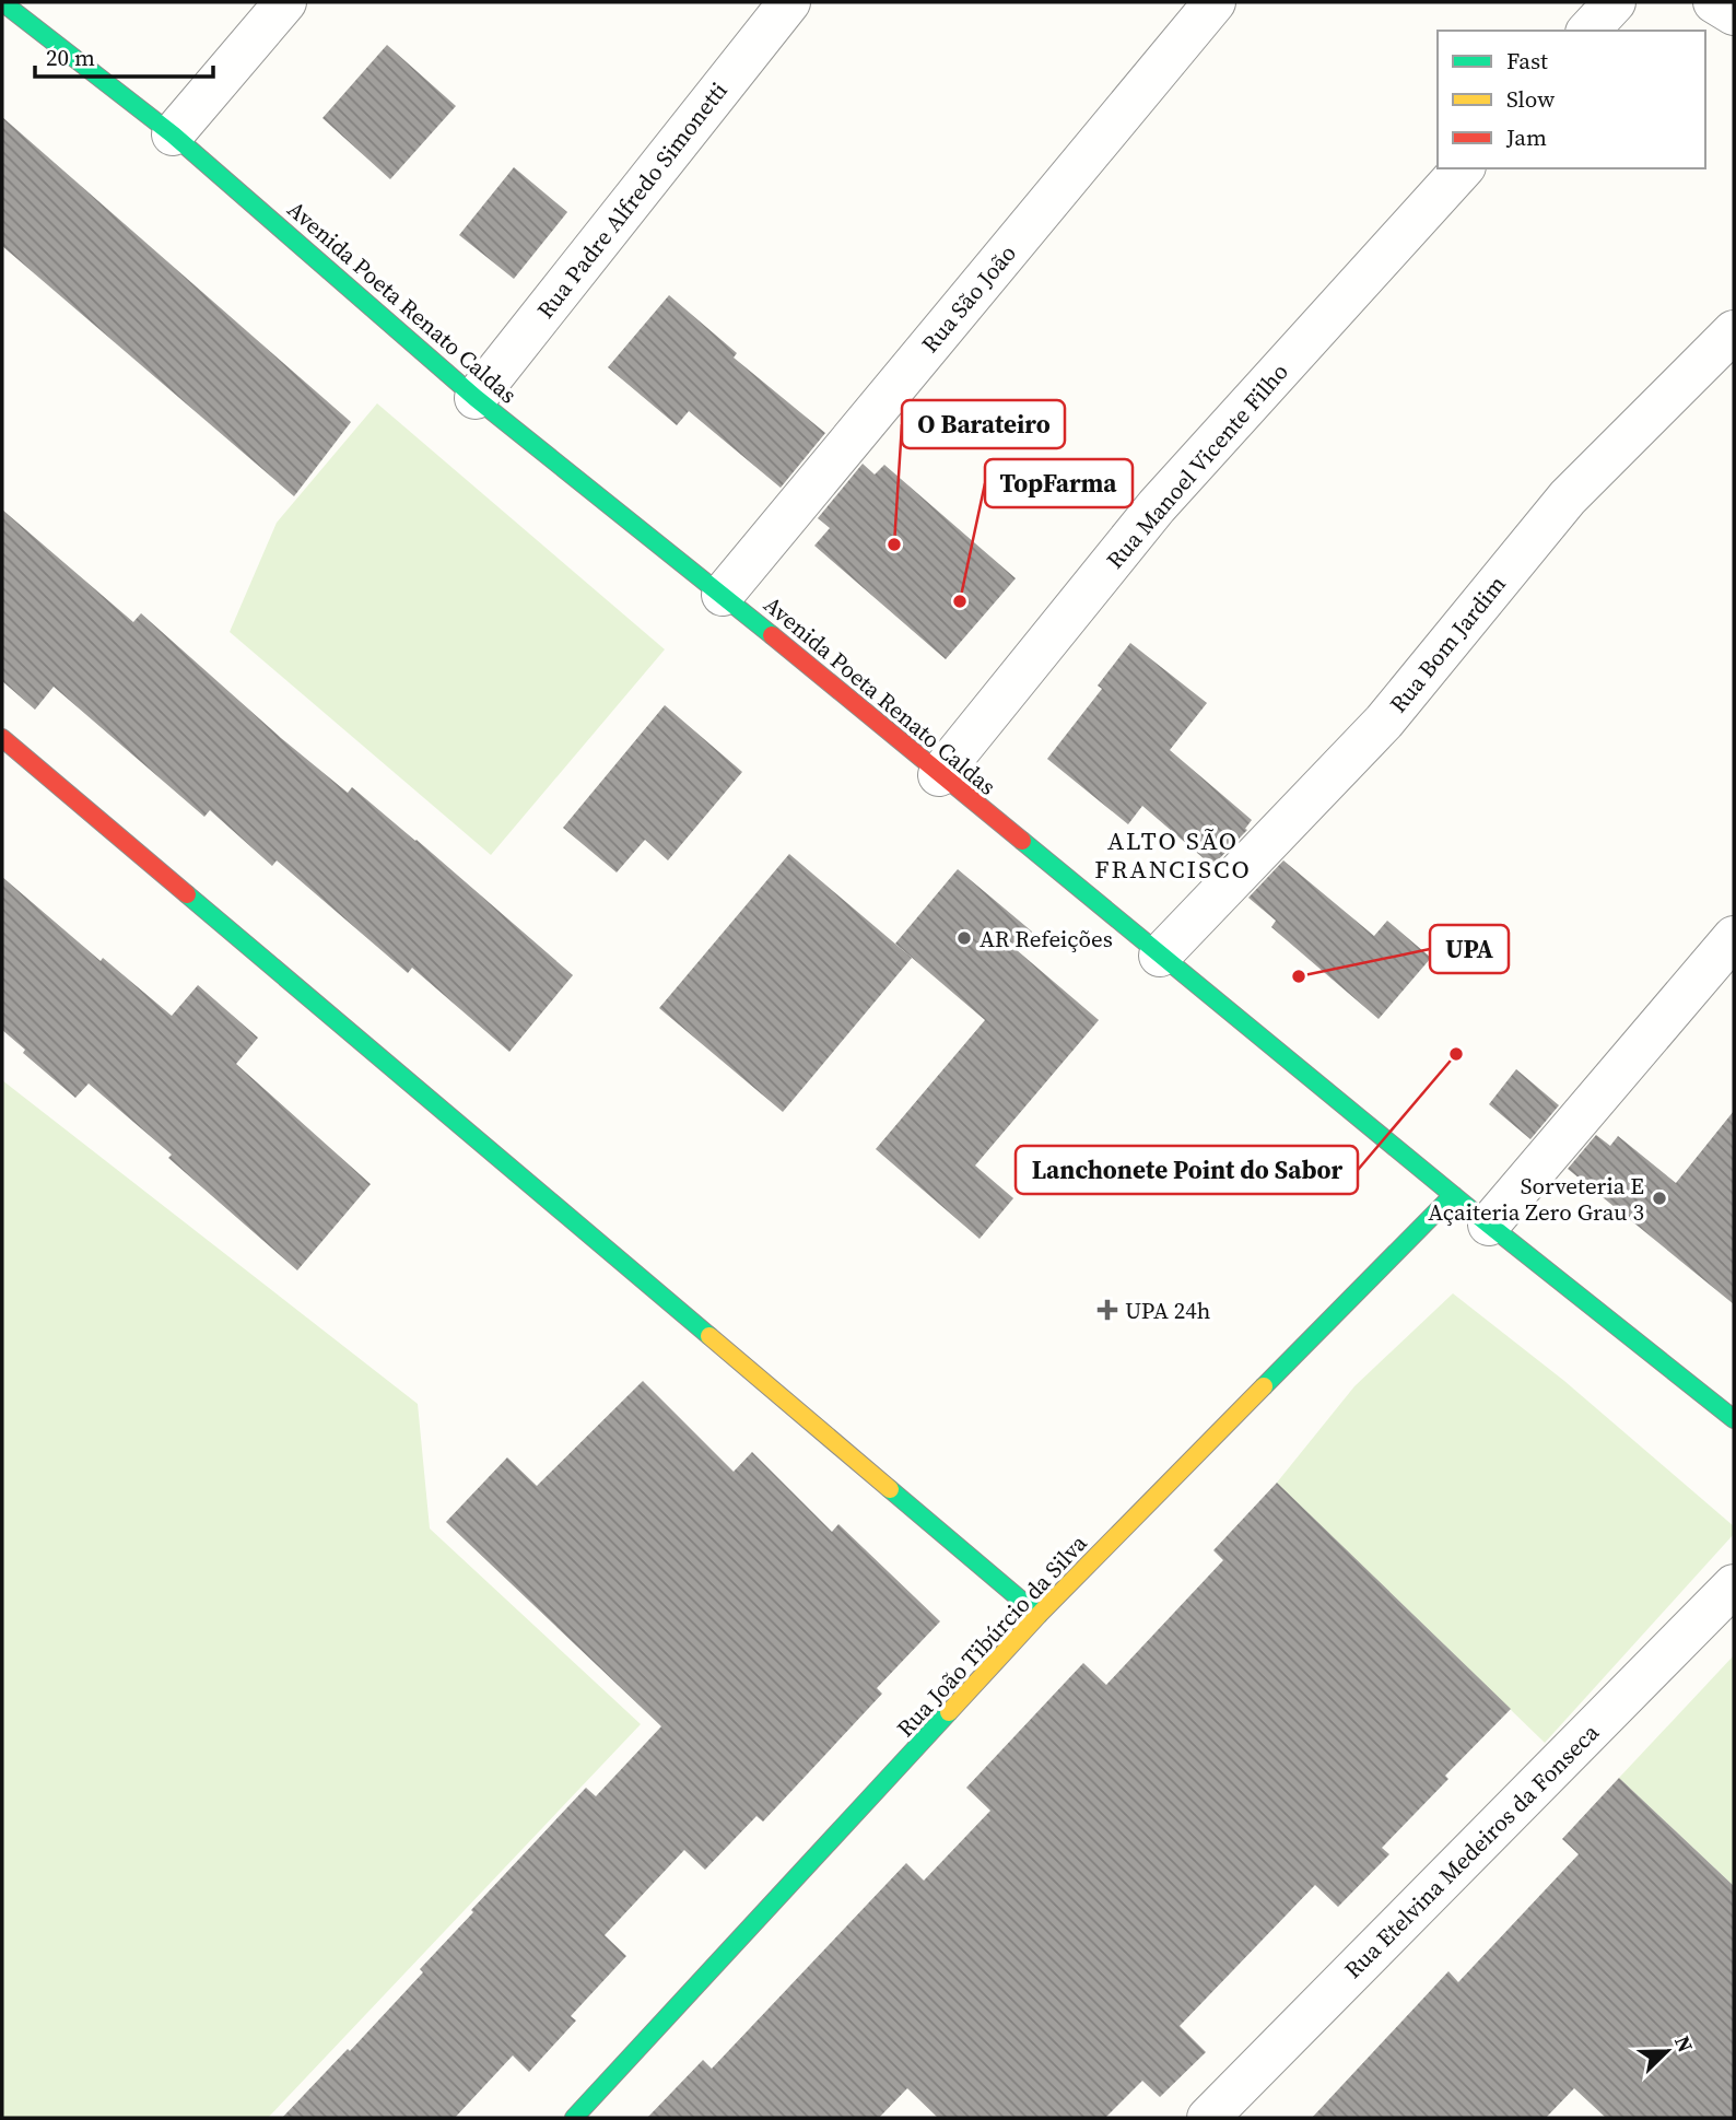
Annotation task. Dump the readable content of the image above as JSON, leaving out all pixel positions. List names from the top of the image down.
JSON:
{
  "streets": {
    "street": [
      "Rua Padre Alfredo Simonetti",
      "Rua São João",
      "Avenida Poeta Renato Caldas",
      "Rua Manoel Vicente Filho",
      "Rua Bom Jardim",
      "Rua João Tibúrcio da Silva",
      "Rua Etelvina Medeiros da Fonseca"
    ]
  },
  "crossings": [
    ["Rua Padre Alfredo Simonetti", "Avenida Poeta Renato Caldas"],
    ["Rua São João", "Avenida Poeta Renato Caldas"],
    ["Avenida Poeta Renato Caldas", "Rua Manoel Vicente Filho"],
    ["Avenida Poeta Renato Caldas", "Rua Bom Jardim"],
    ["Avenida Poeta Renato Caldas", "Rua João Tibúrcio da Silva"]
  ],
  "districts": ["ALTO SÃO FRANCISCO"],
  "places": {
    "other": [
      "O Barateiro",
      "TopFarma",
      "AR Refeições",
      "UPA",
      "Lanchonete Point do Sabor",
      "Sorveteria E Açaiteria Zero Grau 3"
    ],
    "health": ["UPA 24h"]
  },
  "legend": ["Fast", "Slow", "Jam"],
  "scale_bar": "20 m",
  "north": "top right"
}
